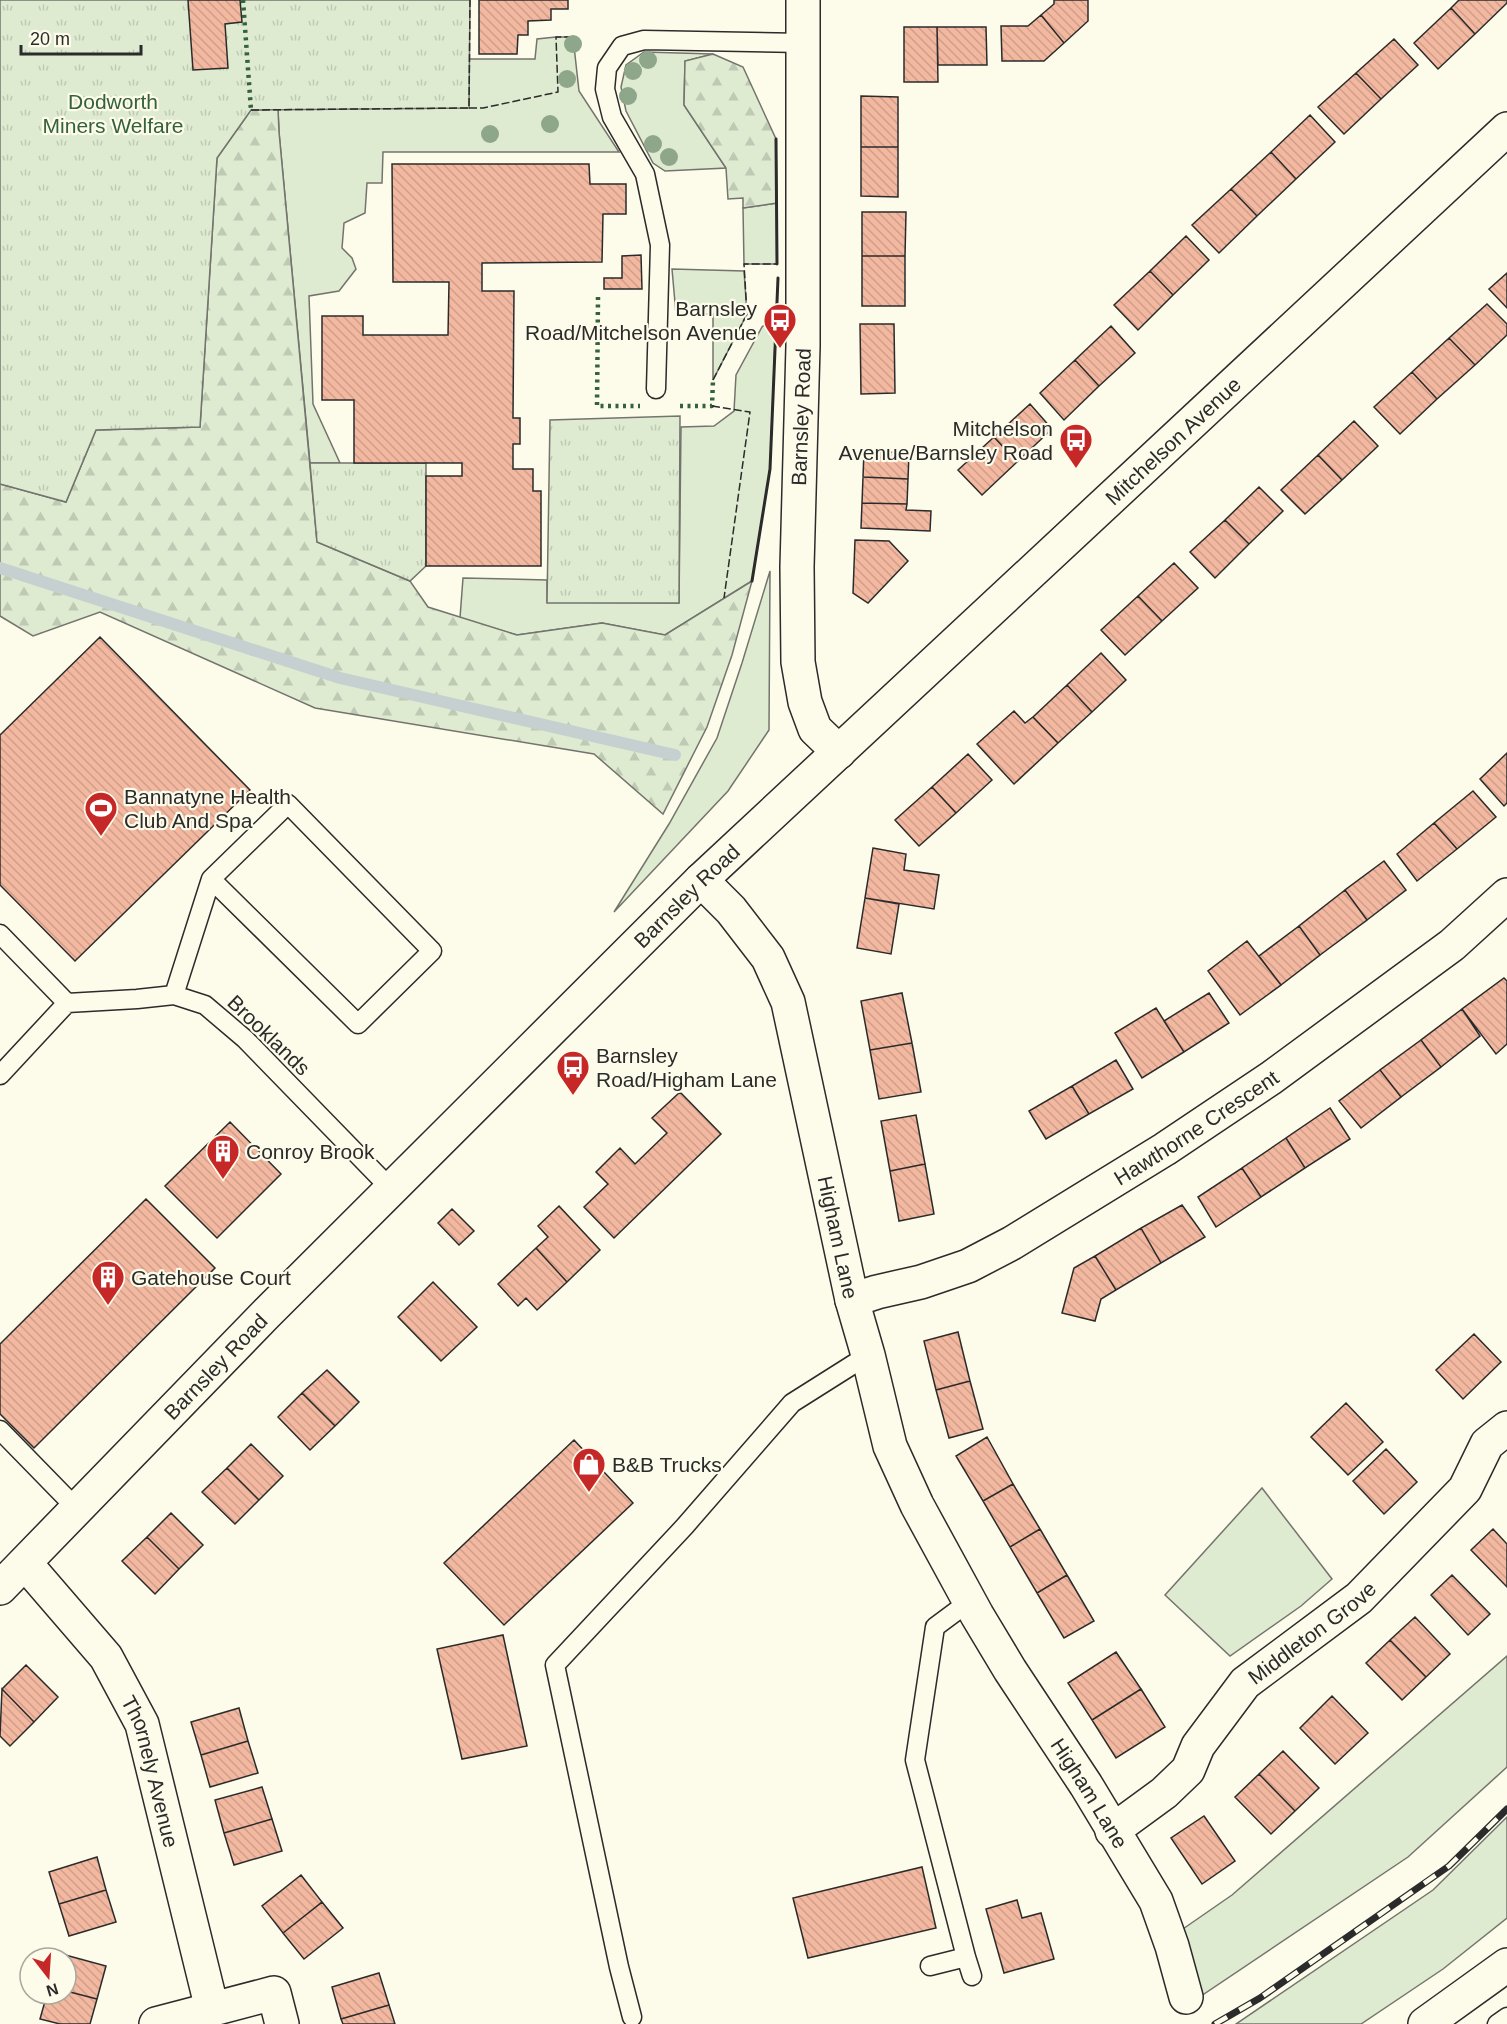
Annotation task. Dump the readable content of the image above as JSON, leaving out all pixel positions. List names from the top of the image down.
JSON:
{
  "streets": {
    "main road": [
      "Barnsley Road",
      "Mitchelson Avenue",
      "Hawthorne Crescent",
      "Higham Lane",
      "Middleton Grove",
      "Thornely Avenue"
    ],
    "lane": ["Brooklands"]
  },
  "crossings": [
    ["Barnsley Road", "Mitchelson Avenue"],
    ["Barnsley Road", "Brooklands"],
    ["Barnsley Road", "Higham Lane"],
    ["Barnsley Road", "Thornely Avenue"],
    ["Hawthorne Crescent", "Higham Lane"],
    ["Higham Lane", "Middleton Grove"]
  ],
  "parks": ["Dodworth Miners Welfare"],
  "places": {
    "bus stop": ["Barnsley Road/Mitchelson Avenue", "Mitchelson Avenue/Barnsley Road", "Barnsley Road/Higham Lane"],
    "sports": ["Bannatyne Health Club And Spa"],
    "building": ["Conroy Brook", "Gatehouse Court"],
    "shop": ["B&B Trucks"]
  },
  "scale_bar": "20 m",
  "north": "bottom"
}
